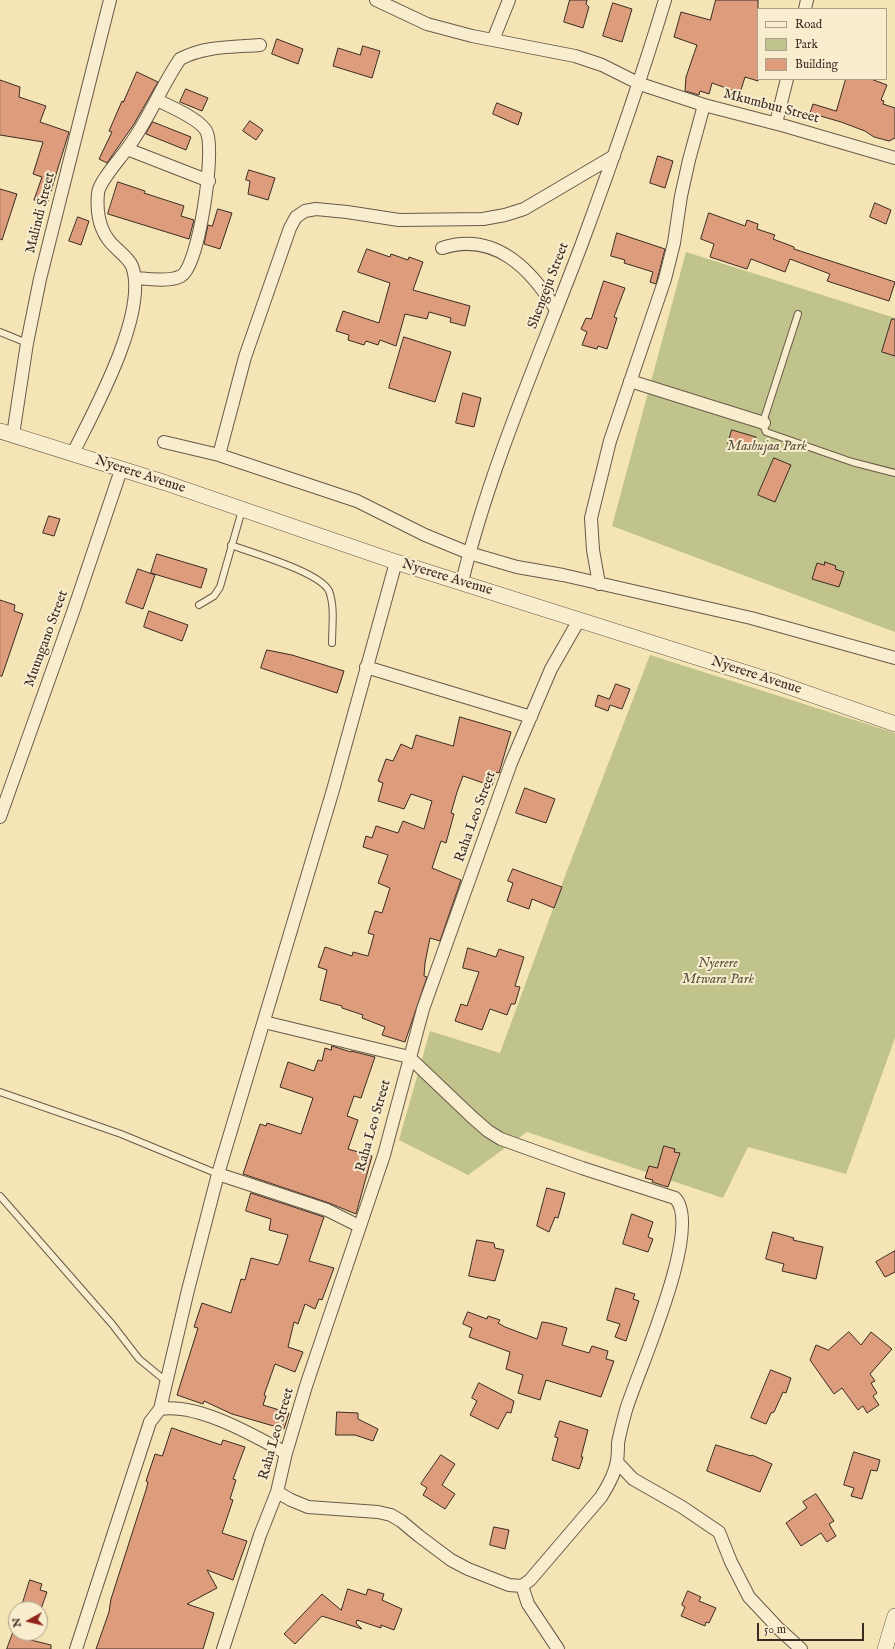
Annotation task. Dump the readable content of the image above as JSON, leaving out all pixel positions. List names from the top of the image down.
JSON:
{
  "streets": {
    "street": [
      "Mkumbuu Street",
      "Malindi Street",
      "Shengeju Street",
      "Nyerere Avenue",
      "Muungano Street",
      "Raha Leo Street"
    ]
  },
  "crossings": [
    ["Mkumbuu Street", "Shengeju Street"],
    ["Malindi Street", "Nyerere Avenue"],
    ["Shengeju Street", "Nyerere Avenue"],
    ["Nyerere Avenue", "Muungano Street"],
    ["Nyerere Avenue", "Raha Leo Street"]
  ],
  "parks": ["Mashujaa Park", "Nyerere Mtwara Park"],
  "legend": ["Road", "Park", "Building"],
  "scale_bar": "50 m",
  "north": "left"
}
